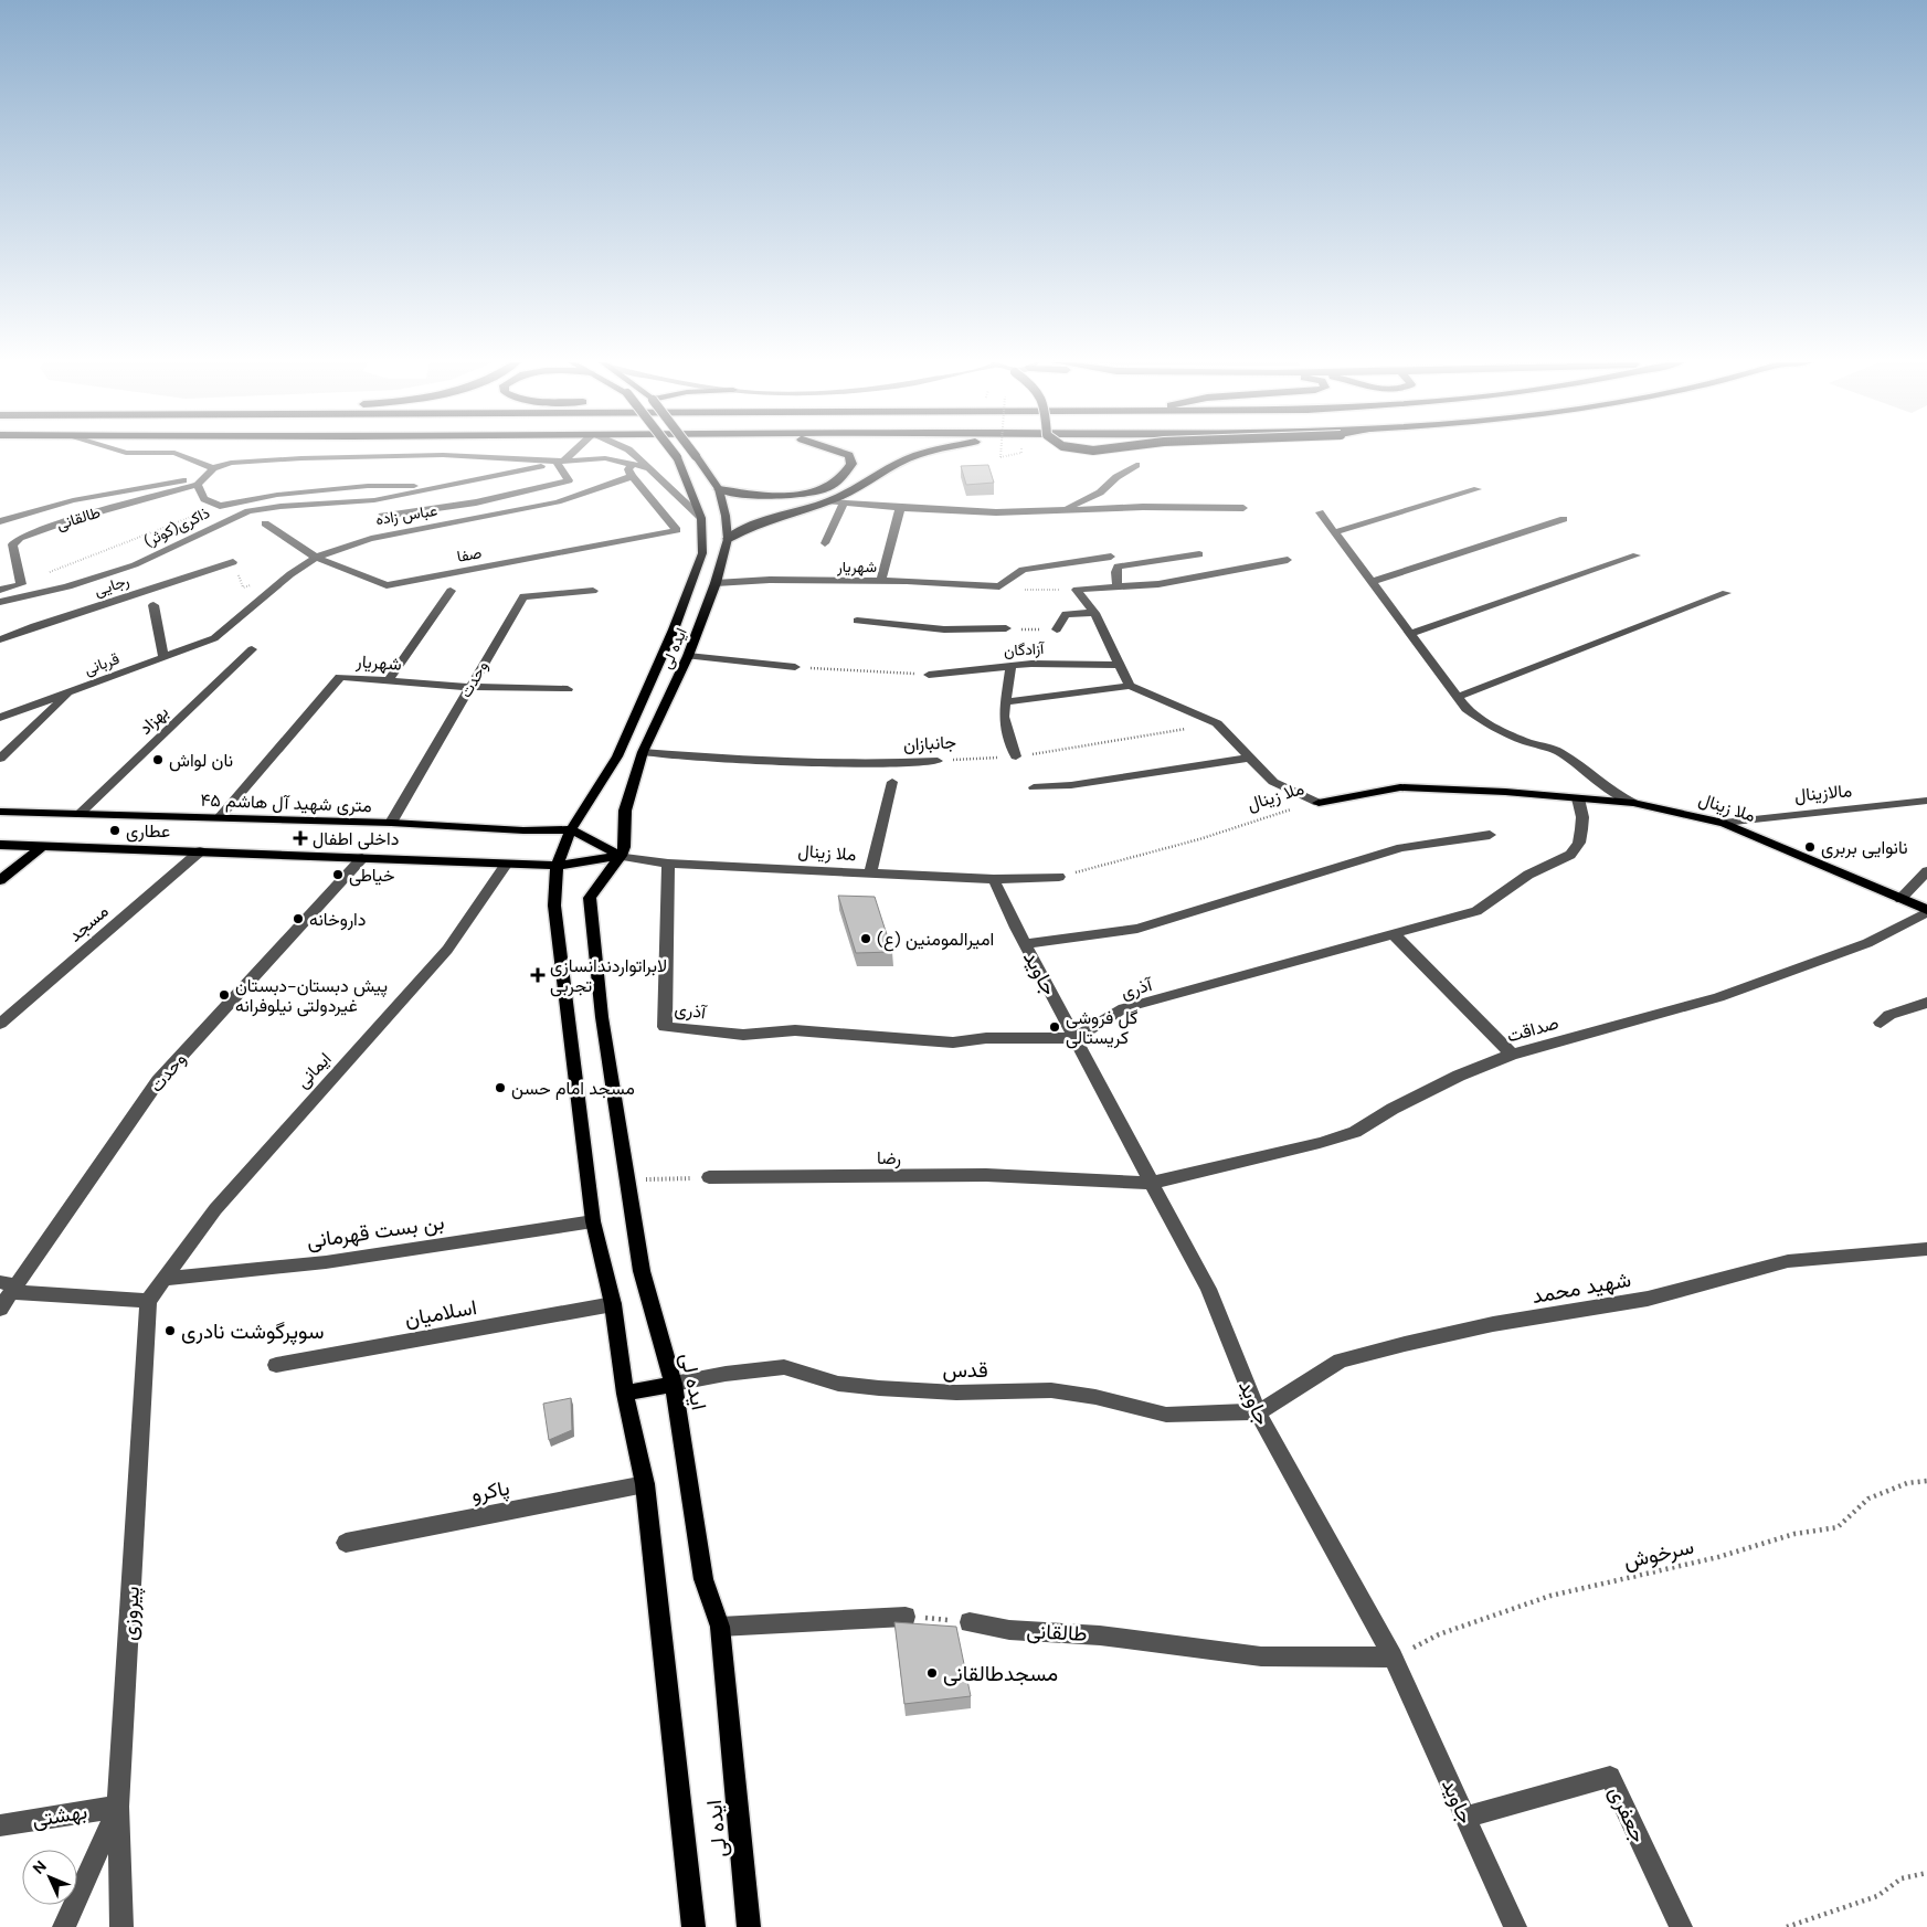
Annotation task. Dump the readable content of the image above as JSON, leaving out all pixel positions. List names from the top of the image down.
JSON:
{
  "streets": {
    "main road": [
      "ایده لی",
      "ملا زینال",
      "۴۵ متری شهید آل هاشم",
      "ایده لى"
    ],
    "street": [
      "عباس زاده",
      "طالقانی",
      "ذاکری(کوثر)",
      "صفا",
      "شهریار",
      "رجایی",
      "آزادگان",
      "قربانی",
      "وحدت",
      "بهزاد",
      "جانبازان",
      "مالازینال",
      "مسجد",
      "جاوید",
      "آذری",
      "صداقت",
      "ایمانی",
      "رضا",
      "بن بست قهرمانی",
      "شهید محمد",
      "اسلامیان",
      "قدس",
      "پاکرو",
      "پیروزی",
      "جعفری",
      "بهشتی"
    ],
    "path": ["سرخوش"]
  },
  "crossings": [
    ["عباس زاده", "صفا"],
    ["عباس زاده", "قربانی"],
    ["طالقانی", "جاوید"],
    ["طالقانی", "سرخوش"],
    ["ذاکری(کوثر)", "ایده لی"],
    ["صفا", "قربانی"],
    ["شهریار", "ایده لی"],
    ["شهریار", "وحدت"],
    ["شهریار", "۴۵ متری شهید آل هاشم"],
    ["ایده لی", "جانبازان"],
    ["ایده لی", "ملا زینال"],
    ["ایده لی", "۴۵ متری شهید آل هاشم"],
    ["ایده لی", "ایده لى"],
    ["وحدت", "۴۵ متری شهید آل هاشم"],
    ["بهزاد", "۴۵ متری شهید آل هاشم"],
    ["مالازینال", "ملا زینال"],
    ["ملا زینال", "جاوید"],
    ["ملا زینال", "آذری"],
    ["ملا زینال", "صداقت"],
    ["ملا زینال", "ایده لى"],
    ["جاوید", "آذری"],
    ["جاوید", "صداقت"],
    ["جاوید", "رضا"],
    ["جاوید", "شهید محمد"],
    ["جاوید", "قدس"],
    ["جاوید", "سرخوش"],
    ["جاوید", "جعفری"],
    ["صداقت", "رضا"],
    ["ایمانی", "بن بست قهرمانی"],
    ["ایمانی", "پیروزی"],
    ["بن بست قهرمانی", "ایده لى"],
    ["شهید محمد", "قدس"],
    ["اسلامیان", "ایده لى"],
    ["قدس", "ایده لى"],
    ["ایده لى", "پاکرو"],
    ["پیروزی", "بهشتی"]
  ],
  "places": {
    "other": [
      "نان لواش",
      "عطاری",
      "نانوایی بربری",
      "خیاطی",
      "داروخانه",
      "امیرالمومنین (ع)",
      "پیش دبستان-دبستان غیردولتی نیلوفرانه",
      "گل فروشی کریستالی",
      "مسجد امام حسن",
      "سوپرگوشت نادری",
      "مسجدطالقانی"
    ],
    "health": ["داخلی اطفال", "لابراتواردندانسازی تجربی"]
  },
  "north": "top left"
}
